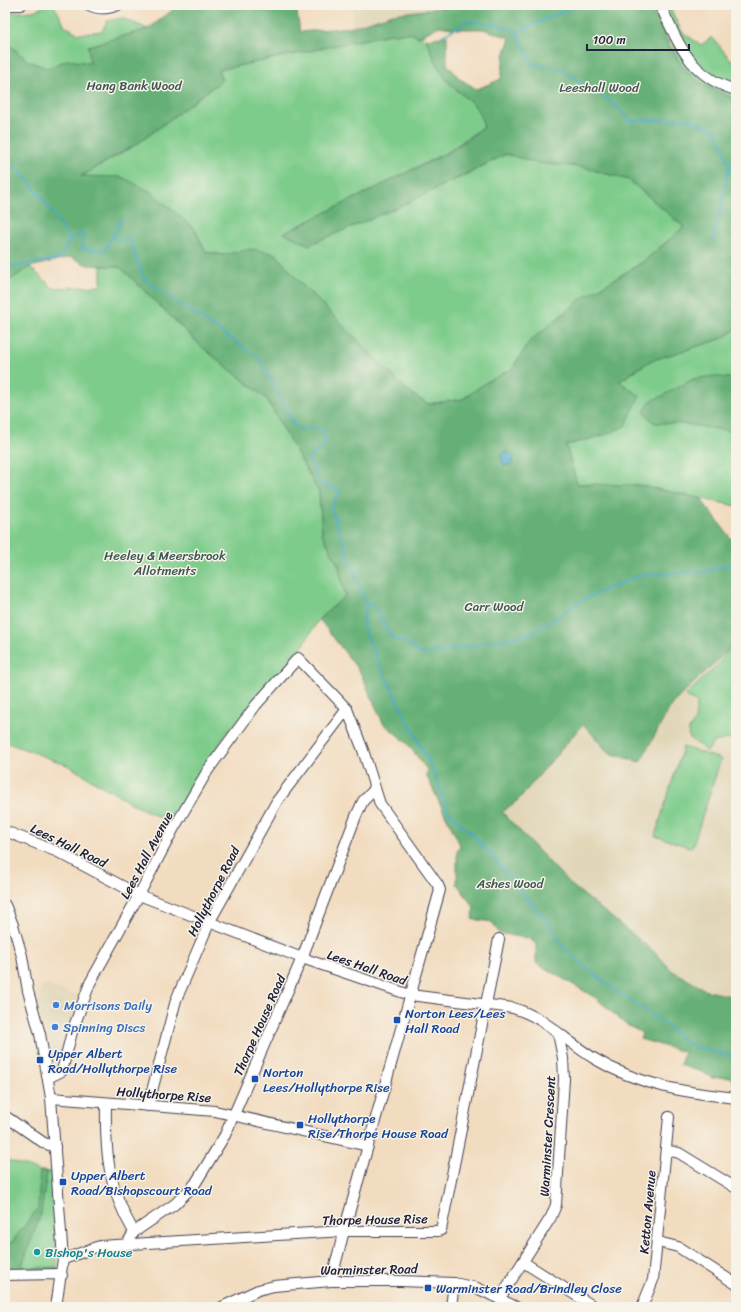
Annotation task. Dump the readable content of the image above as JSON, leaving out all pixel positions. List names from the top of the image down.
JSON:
{
  "streets": {
    "street": [
      "Lees Hall Road",
      "Lees Hall Avenue",
      "Hollythorpe Road",
      "Thorpe House Road",
      "Hollythorpe Rise",
      "Warminster Crescent",
      "Ketton Avenue",
      "Thorpe House Rise",
      "Warminster Road"
    ]
  },
  "crossings": [
    ["Lees Hall Road", "Lees Hall Avenue"],
    ["Lees Hall Road", "Hollythorpe Road"],
    ["Lees Hall Road", "Thorpe House Road"],
    ["Lees Hall Road", "Warminster Crescent"],
    ["Lees Hall Road", "Thorpe House Rise"],
    ["Lees Hall Avenue", "Hollythorpe Road"],
    ["Hollythorpe Road", "Hollythorpe Rise"],
    ["Thorpe House Road", "Hollythorpe Rise"],
    ["Thorpe House Road", "Thorpe House Rise"],
    ["Warminster Crescent", "Warminster Road"]
  ],
  "parks": [
    "Hang Bank Wood",
    "Leeshall Wood",
    "Heeley & Meersbrook Allotments",
    "Carr Wood",
    "Ashes Wood"
  ],
  "places": {
    "other": ["Morrisons Daily", "Spinning Discs", "Bishop's House"],
    "transit": [
      "Norton Lees/Lees Hall Road",
      "Upper Albert Road/Hollythorpe Rise",
      "Norton Lees/Hollythorpe Rise",
      "Hollythorpe Rise/Thorpe House Road",
      "Upper Albert Road/Bishopscourt Road",
      "Warminster Road/Brindley Close"
    ]
  },
  "scale_bar": "100 m"
}
